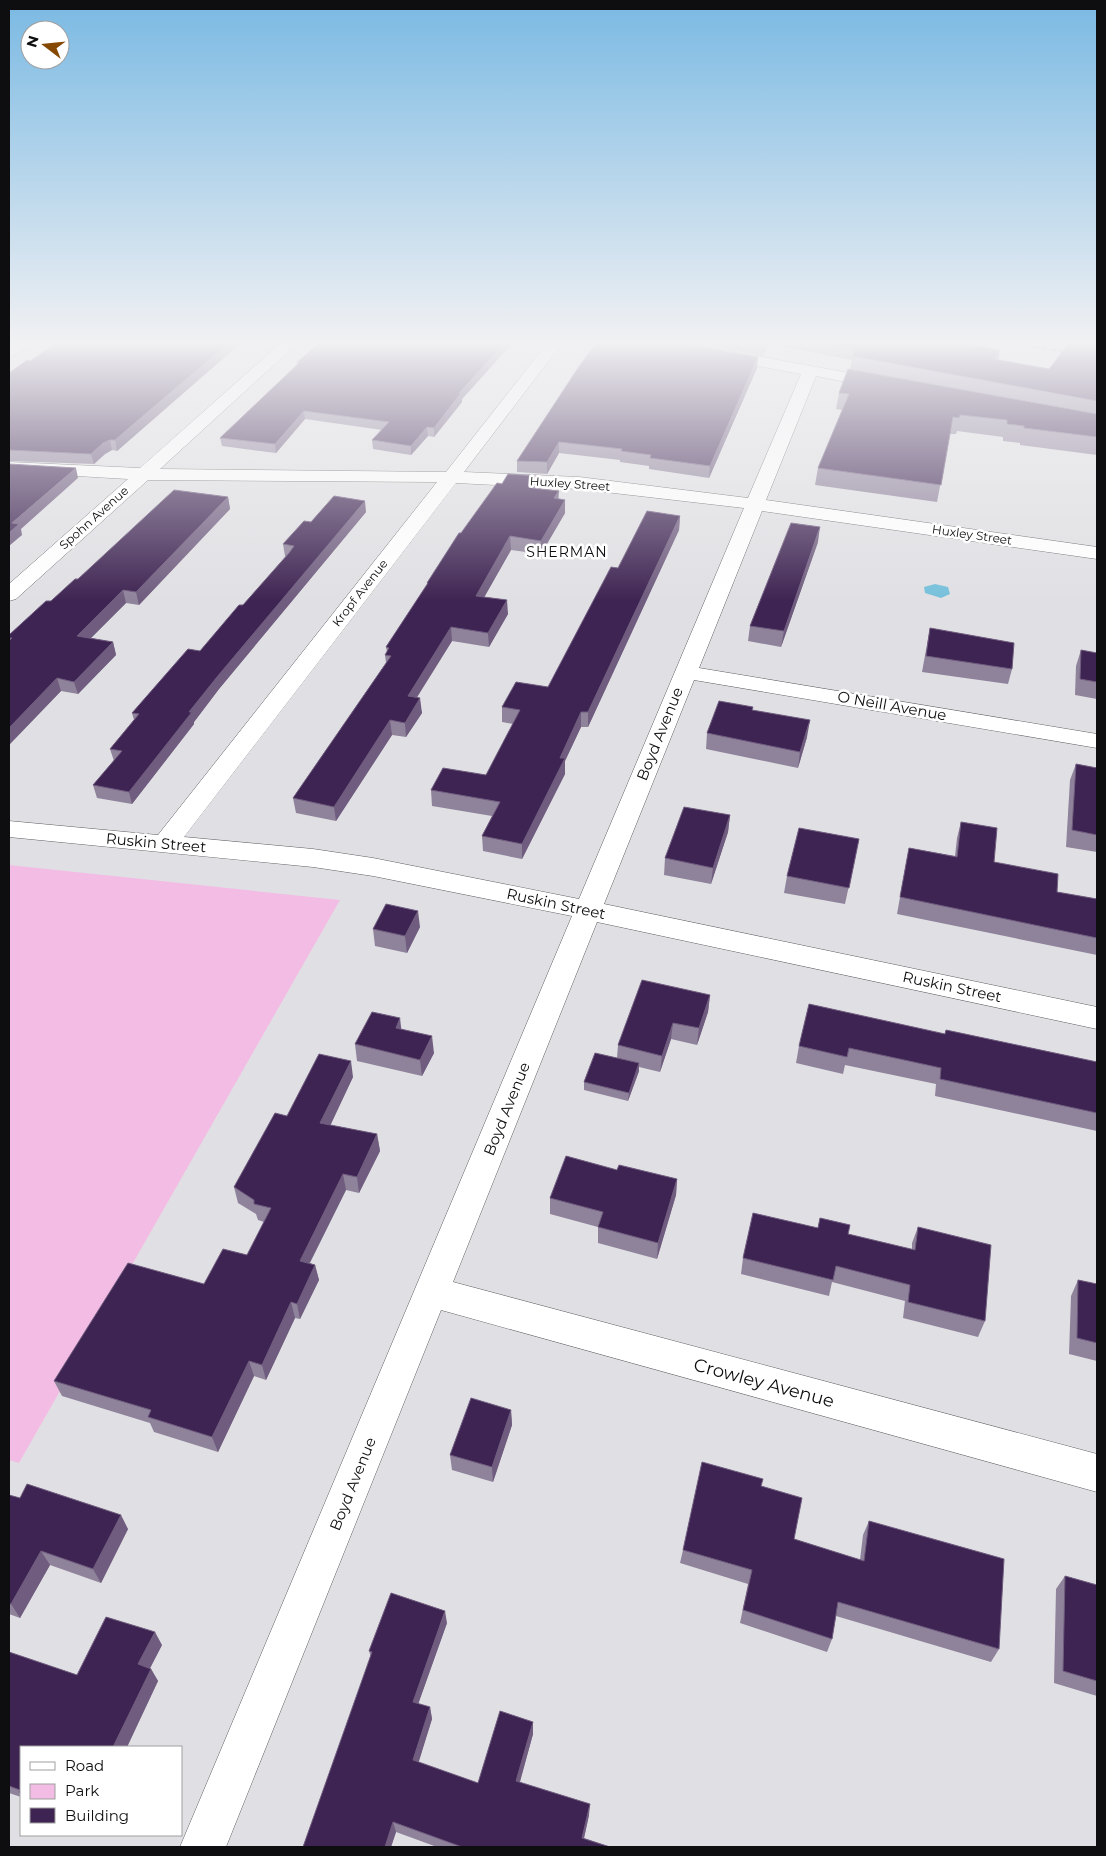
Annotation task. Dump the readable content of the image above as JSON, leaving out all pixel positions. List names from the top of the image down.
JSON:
{
  "streets": {
    "street": [
      "Huxley Street",
      "Spohn Avenue",
      "Kropf Avenue",
      "O Neill Avenue",
      "Boyd Avenue",
      "Ruskin Street",
      "Crowley Avenue"
    ]
  },
  "crossings": [
    ["Huxley Street", "Spohn Avenue"],
    ["Huxley Street", "Kropf Avenue"],
    ["Huxley Street", "Boyd Avenue"],
    ["Kropf Avenue", "Ruskin Street"],
    ["O Neill Avenue", "Boyd Avenue"],
    ["Boyd Avenue", "Ruskin Street"],
    ["Boyd Avenue", "Crowley Avenue"]
  ],
  "districts": ["SHERMAN"],
  "legend": ["Road", "Park", "Building"],
  "north": "left"
}
